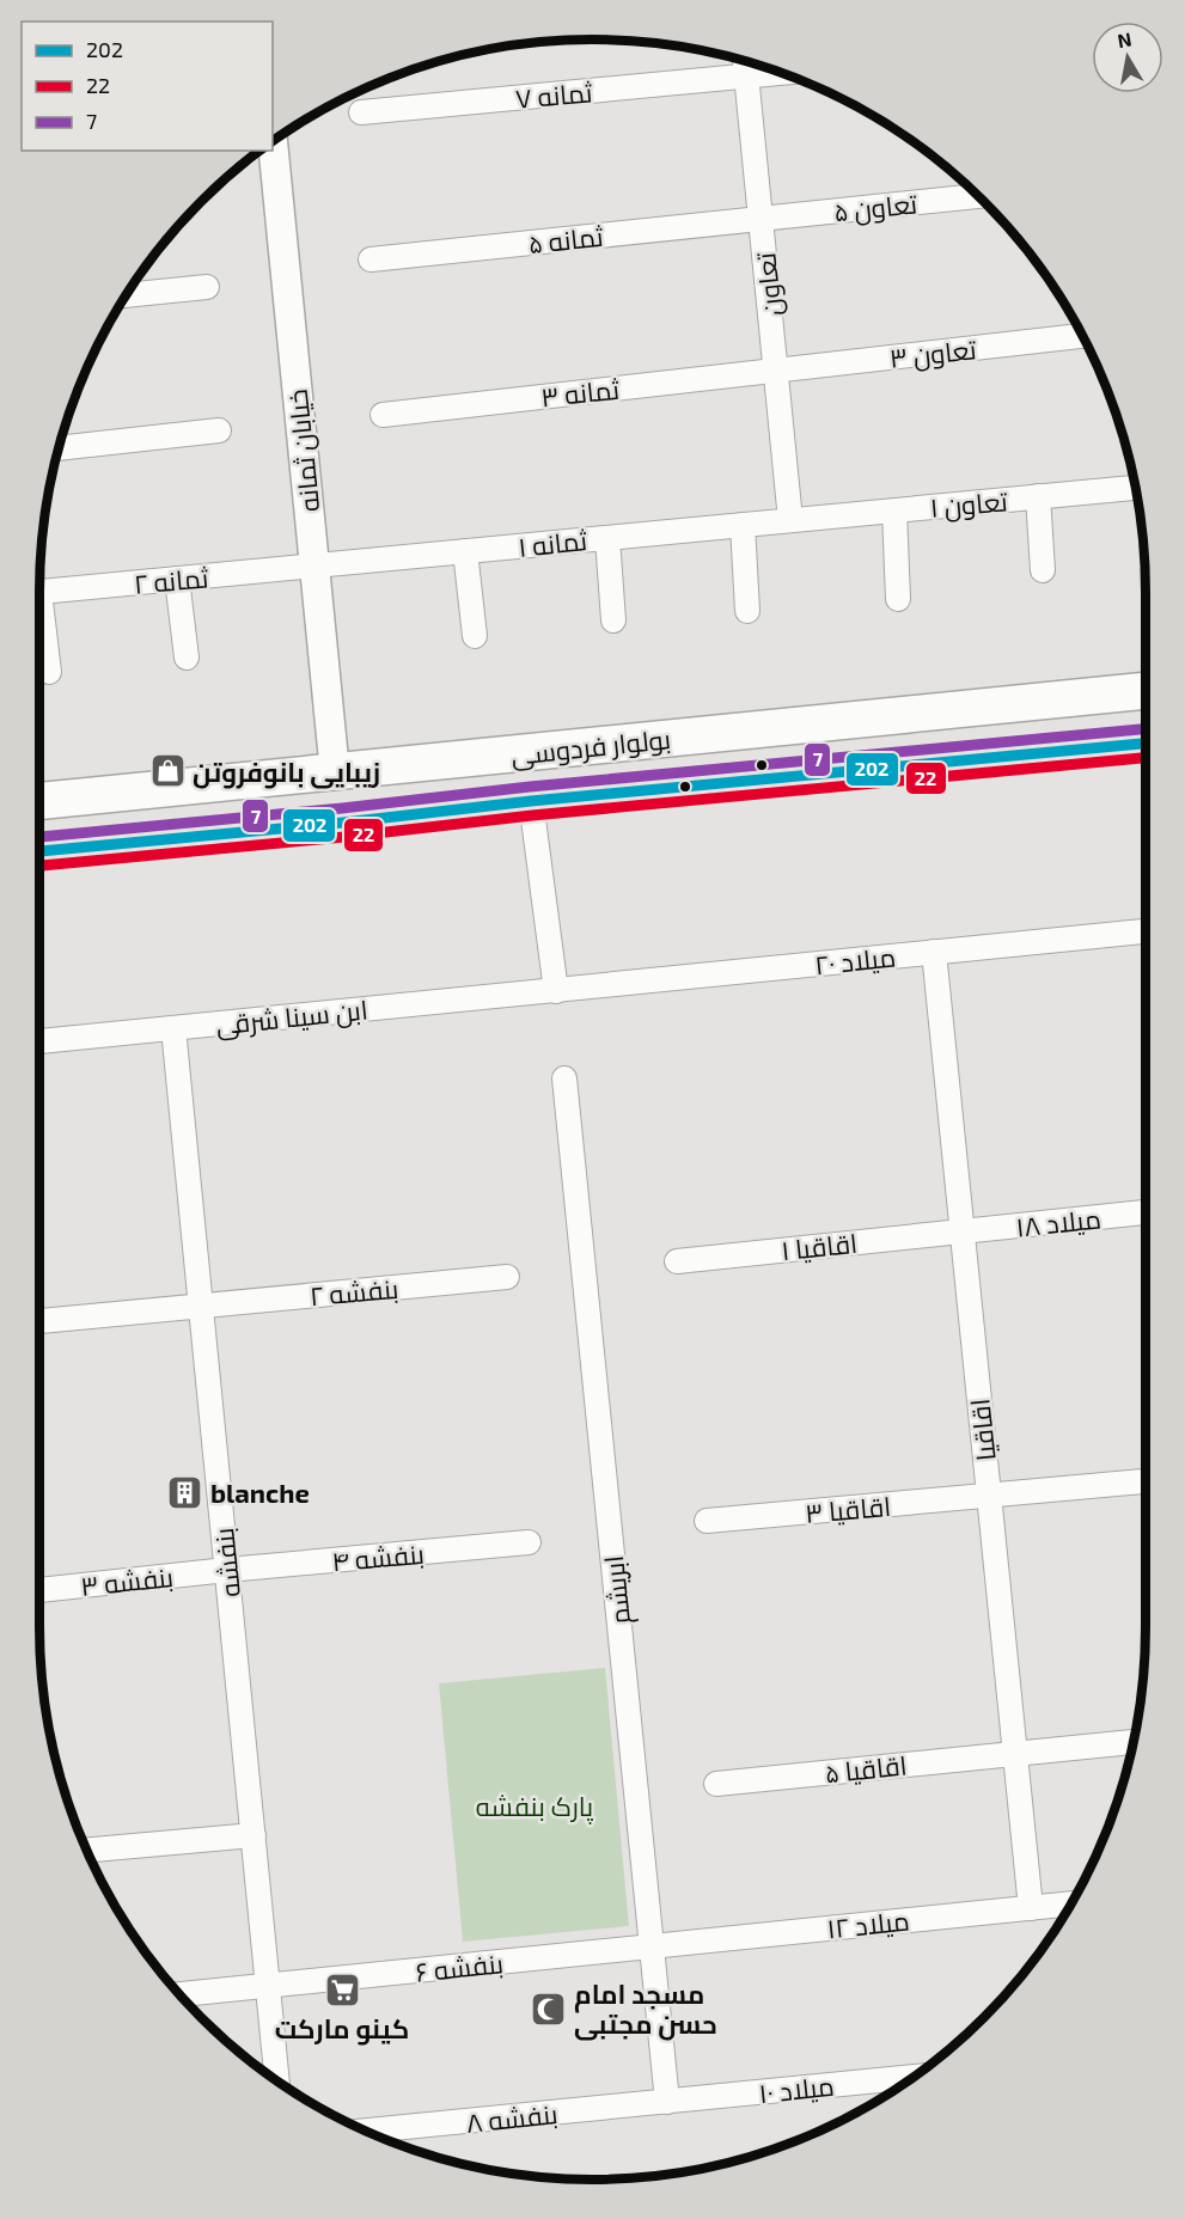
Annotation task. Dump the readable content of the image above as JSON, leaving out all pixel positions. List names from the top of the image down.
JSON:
{
  "streets": {
    "main road": ["بولوار فردوسی"],
    "street": [
      "ثمانه ۷",
      "تعاون ۵",
      "ثمانه ۵",
      "تعاون",
      "تعاون ۳",
      "ثمانه ۳",
      "خیابان ثمانه",
      "تعاون ۱",
      "ثمانه ۱",
      "ثمانه ۲",
      "میلاد ۲۰",
      "ابن سینا شرقی",
      "میلاد ۱۸",
      "اقاقیا ۱",
      "بنفشه ۲",
      "اقاقیا",
      "اقاقیا ۳",
      "بنفشه ۴",
      "بنفشه",
      "بنفشه ۳",
      "ابریشم",
      "اقاقیا ۵",
      "میلاد ۱۲",
      "بنفشه ۶",
      "میلاد ۱۰",
      "بنفشه ۸"
    ]
  },
  "crossings": [
    ["ثمانه ۷", "تعاون"],
    ["تعاون ۵", "ثمانه ۵"],
    ["تعاون ۵", "تعاون"],
    ["ثمانه ۵", "تعاون"],
    ["تعاون", "تعاون ۳"],
    ["تعاون", "ثمانه ۳"],
    ["تعاون", "تعاون ۱"],
    ["تعاون", "ثمانه ۱"],
    ["تعاون ۳", "ثمانه ۳"],
    ["خیابان ثمانه", "ثمانه ۱"],
    ["خیابان ثمانه", "ثمانه ۲"],
    ["خیابان ثمانه", "بولوار فردوسی"],
    ["تعاون ۱", "ثمانه ۱"],
    ["ثمانه ۱", "ثمانه ۲"],
    ["میلاد ۲۰", "ابن سینا شرقی"],
    ["میلاد ۲۰", "اقاقیا"],
    ["ابن سینا شرقی", "بنفشه"],
    ["میلاد ۱۸", "اقاقیا ۱"],
    ["میلاد ۱۸", "اقاقیا"],
    ["اقاقیا ۱", "اقاقیا"],
    ["بنفشه ۲", "بنفشه"],
    ["اقاقیا", "اقاقیا ۳"],
    ["اقاقیا", "اقاقیا ۵"],
    ["اقاقیا", "میلاد ۱۲"],
    ["بنفشه ۴", "بنفشه"],
    ["بنفشه ۴", "بنفشه ۳"],
    ["بنفشه", "بنفشه ۳"],
    ["بنفشه", "بنفشه ۶"],
    ["ابریشم", "میلاد ۱۲"],
    ["ابریشم", "بنفشه ۶"],
    ["ابریشم", "میلاد ۱۰"],
    ["ابریشم", "بنفشه ۸"],
    ["میلاد ۱۲", "بنفشه ۶"],
    ["میلاد ۱۰", "بنفشه ۸"]
  ],
  "parks": ["پارک بنفشه"],
  "places": {
    "shop": ["زیبایی بانوفروتن"],
    "building": ["blanche"],
    "supermarket": ["کینو مارکت"],
    "mosque": ["مسجد امام حسن مجتبی"]
  },
  "lines": ["transit line 7", "transit line 202", "transit line 22"],
  "legend": ["202", "22", "7"],
  "north": "top"
}
